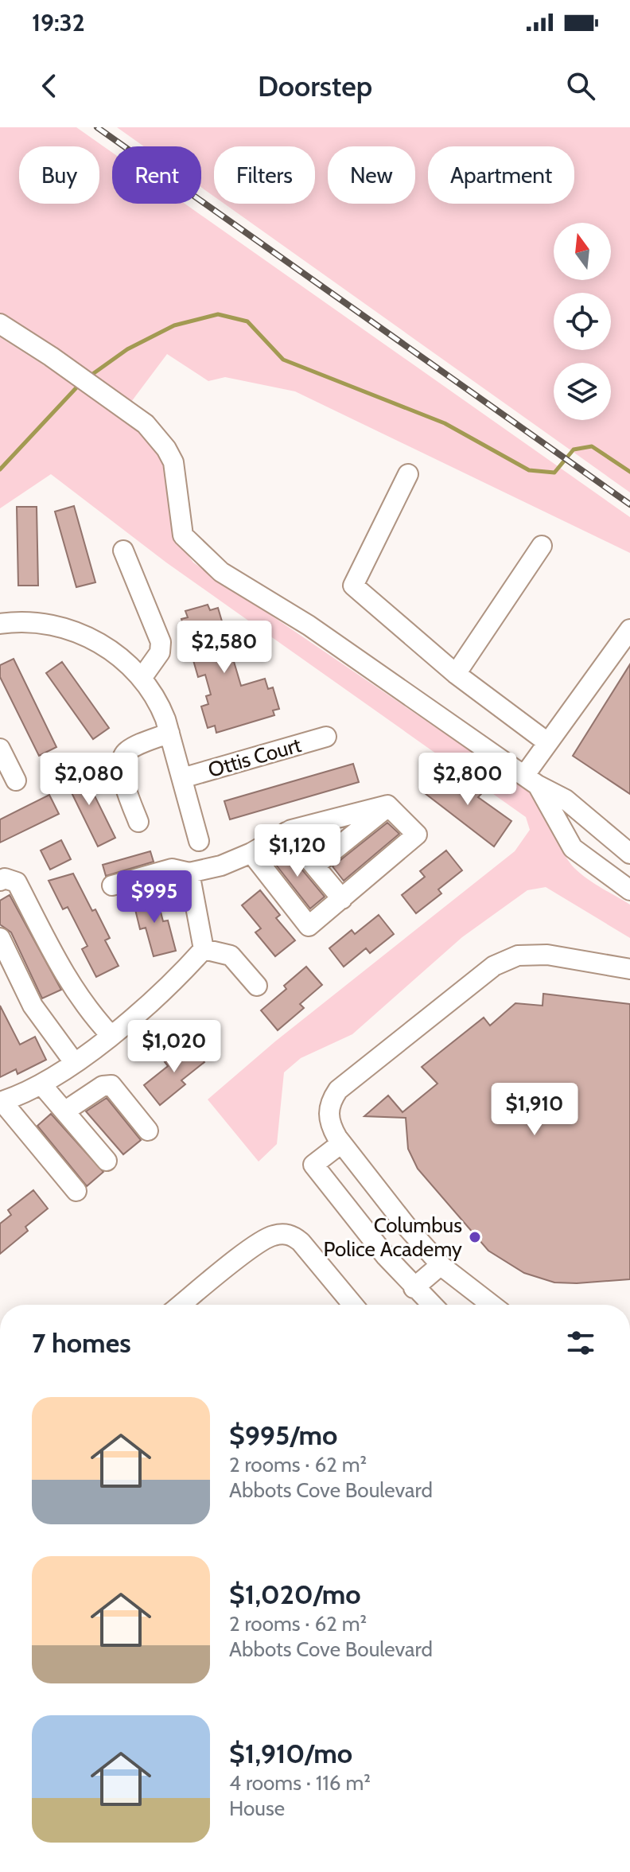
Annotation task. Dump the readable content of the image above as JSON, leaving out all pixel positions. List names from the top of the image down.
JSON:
{
  "streets": {
    "street": ["Ottis Court"]
  },
  "places": ["Columbus Police Academy"],
  "north": "top",
  "page": {
    "status": "19:32",
    "header": "Doorstep",
    "chip": [
      "Buy",
      "Rent",
      "Filters",
      "New",
      "Apartment"
    ],
    "price": [
      "$2,580",
      "$2,080",
      "$2,800",
      "$1,120",
      "$995",
      "$1,020",
      "$1,910"
    ],
    "heading": "7 homes",
    "list": [
      {
        "name": "$995/mo",
        "note": "2 rooms · 62 m² · Abbots Cove Boulevard"
      },
      {
        "name": "$1,020/mo",
        "note": "2 rooms · 62 m² · Abbots Cove Boulevard"
      },
      {
        "name": "$1,910/mo",
        "note": "4 rooms · 116 m² · House"
      }
    ]
  }
}
